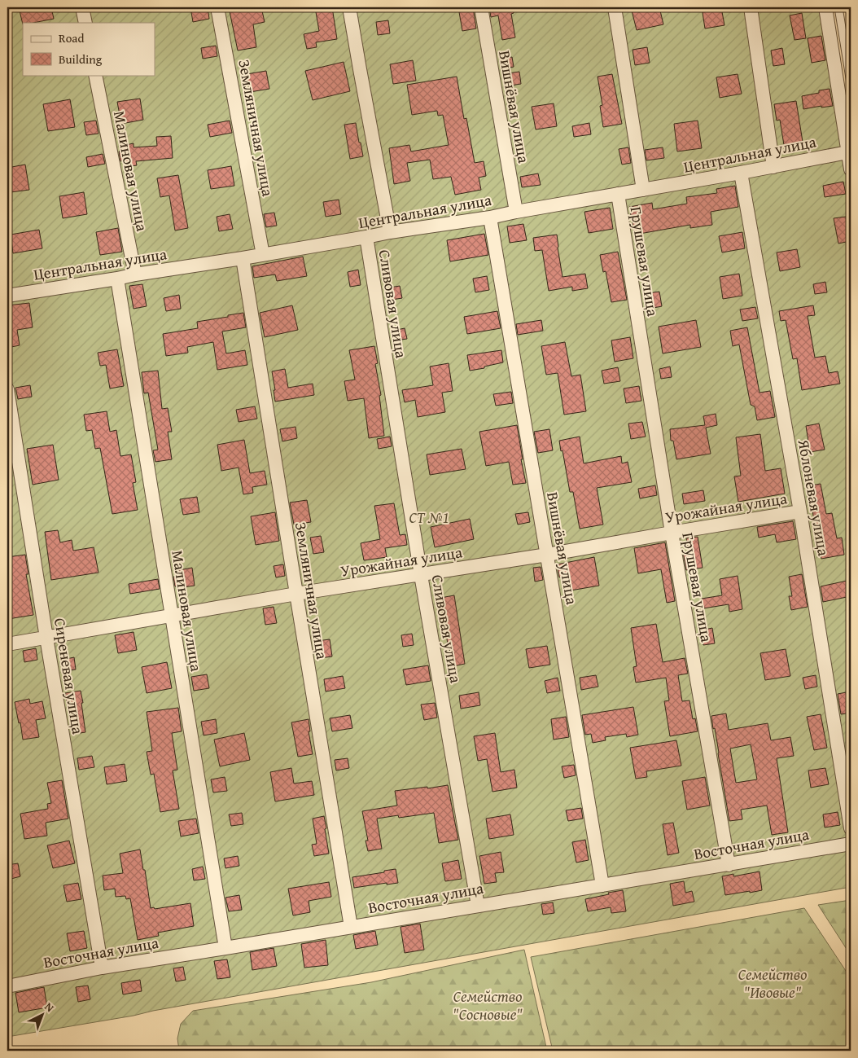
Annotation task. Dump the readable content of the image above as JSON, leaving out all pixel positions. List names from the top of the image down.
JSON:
{
  "streets": {
    "street": [
      "Вишнёвая улица",
      "Земляничная улица",
      "Центральная улица",
      "Малиновая улица",
      "Грушевая улица",
      "Сливовая улица",
      "Яблоневая улица",
      "Урожайная улица",
      "Сиреневая улица",
      "Восточная улица"
    ]
  },
  "crossings": [
    ["Вишнёвая улица", "Центральная улица"],
    ["Вишнёвая улица", "Урожайная улица"],
    ["Вишнёвая улица", "Восточная улица"],
    ["Земляничная улица", "Центральная улица"],
    ["Земляничная улица", "Урожайная улица"],
    ["Земляничная улица", "Восточная улица"],
    ["Центральная улица", "Малиновая улица"],
    ["Центральная улица", "Грушевая улица"],
    ["Центральная улица", "Сливовая улица"],
    ["Центральная улица", "Яблоневая улица"],
    ["Малиновая улица", "Урожайная улица"],
    ["Малиновая улица", "Восточная улица"],
    ["Грушевая улица", "Урожайная улица"],
    ["Грушевая улица", "Восточная улица"],
    ["Сливовая улица", "Урожайная улица"],
    ["Сливовая улица", "Восточная улица"],
    ["Яблоневая улица", "Урожайная улица"],
    ["Урожайная улица", "Сиреневая улица"],
    ["Сиреневая улица", "Восточная улица"]
  ],
  "parks": ["СТ №1", "Семейство \"Ивовые\"", "Семейство \"Сосновые\""],
  "legend": ["Road", "Building"],
  "north": "top right"
}
